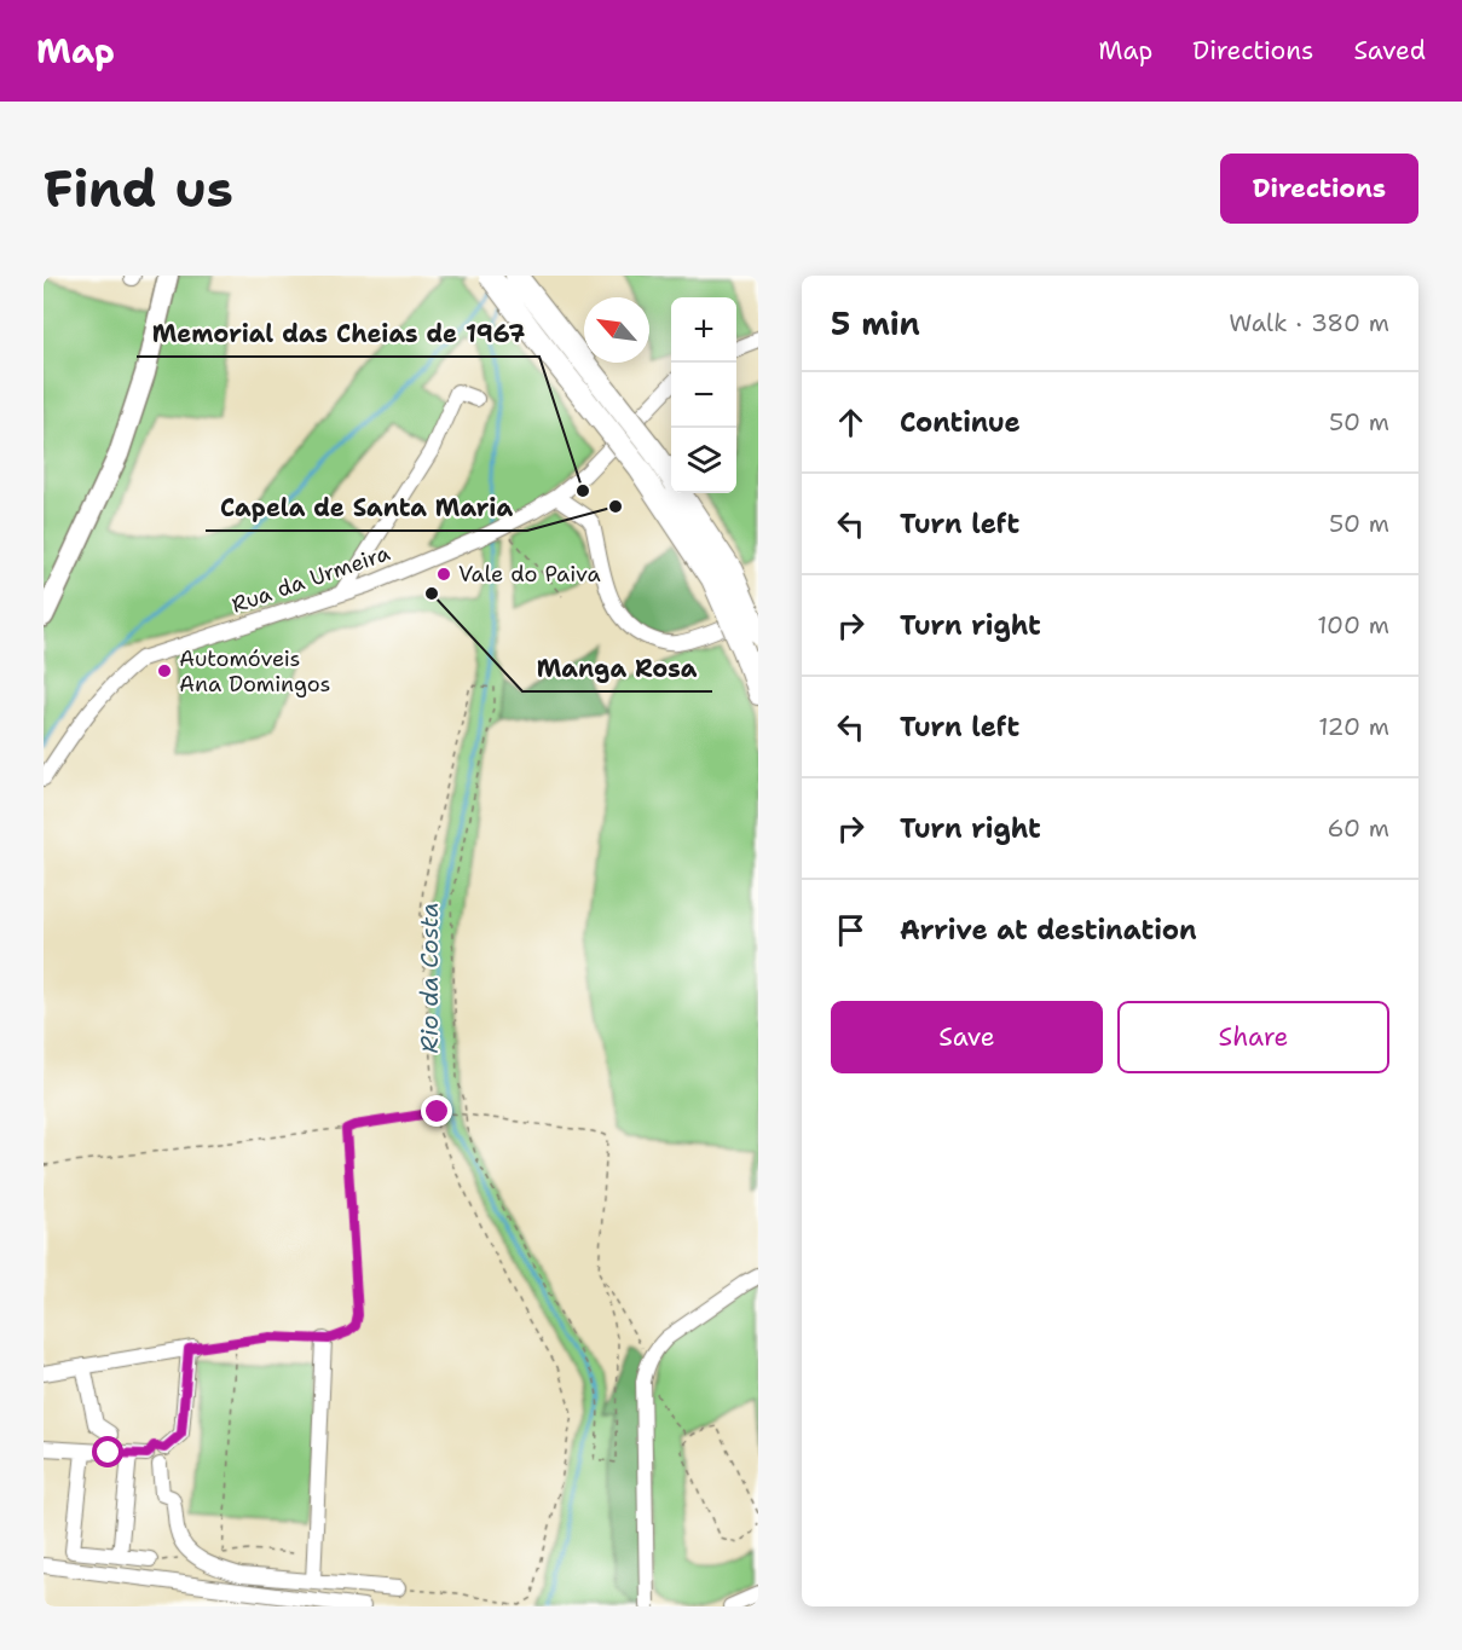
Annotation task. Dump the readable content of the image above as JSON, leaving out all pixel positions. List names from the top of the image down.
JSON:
{
  "streets": {
    "street": ["Rua da Urmeira"]
  },
  "water": ["Rio da Costa"],
  "places": [
    "Memorial das Cheias de 1967",
    "Capela de Santa Maria",
    "Vale do Paiva",
    "Manga Rosa",
    "Automóveis Ana Domingos"
  ],
  "north": "top left",
  "page": {
    "header": "Map",
    "nav": ["Map", "Directions", "Saved"],
    "buttons": [
      "Directions",
      ["Save", "Share"]
    ],
    "title": "Find us",
    "heading": ["5 min", "Walk · 380 m"],
    "map_buttons": ["+", "−"],
    "list": [
      ["Continue", "50 m"],
      ["Turn left", "50 m"],
      ["Turn right", "100 m"],
      ["Turn left", "120 m"],
      ["Turn right", "60 m"],
      "Arrive at destination"
    ]
  }
}
